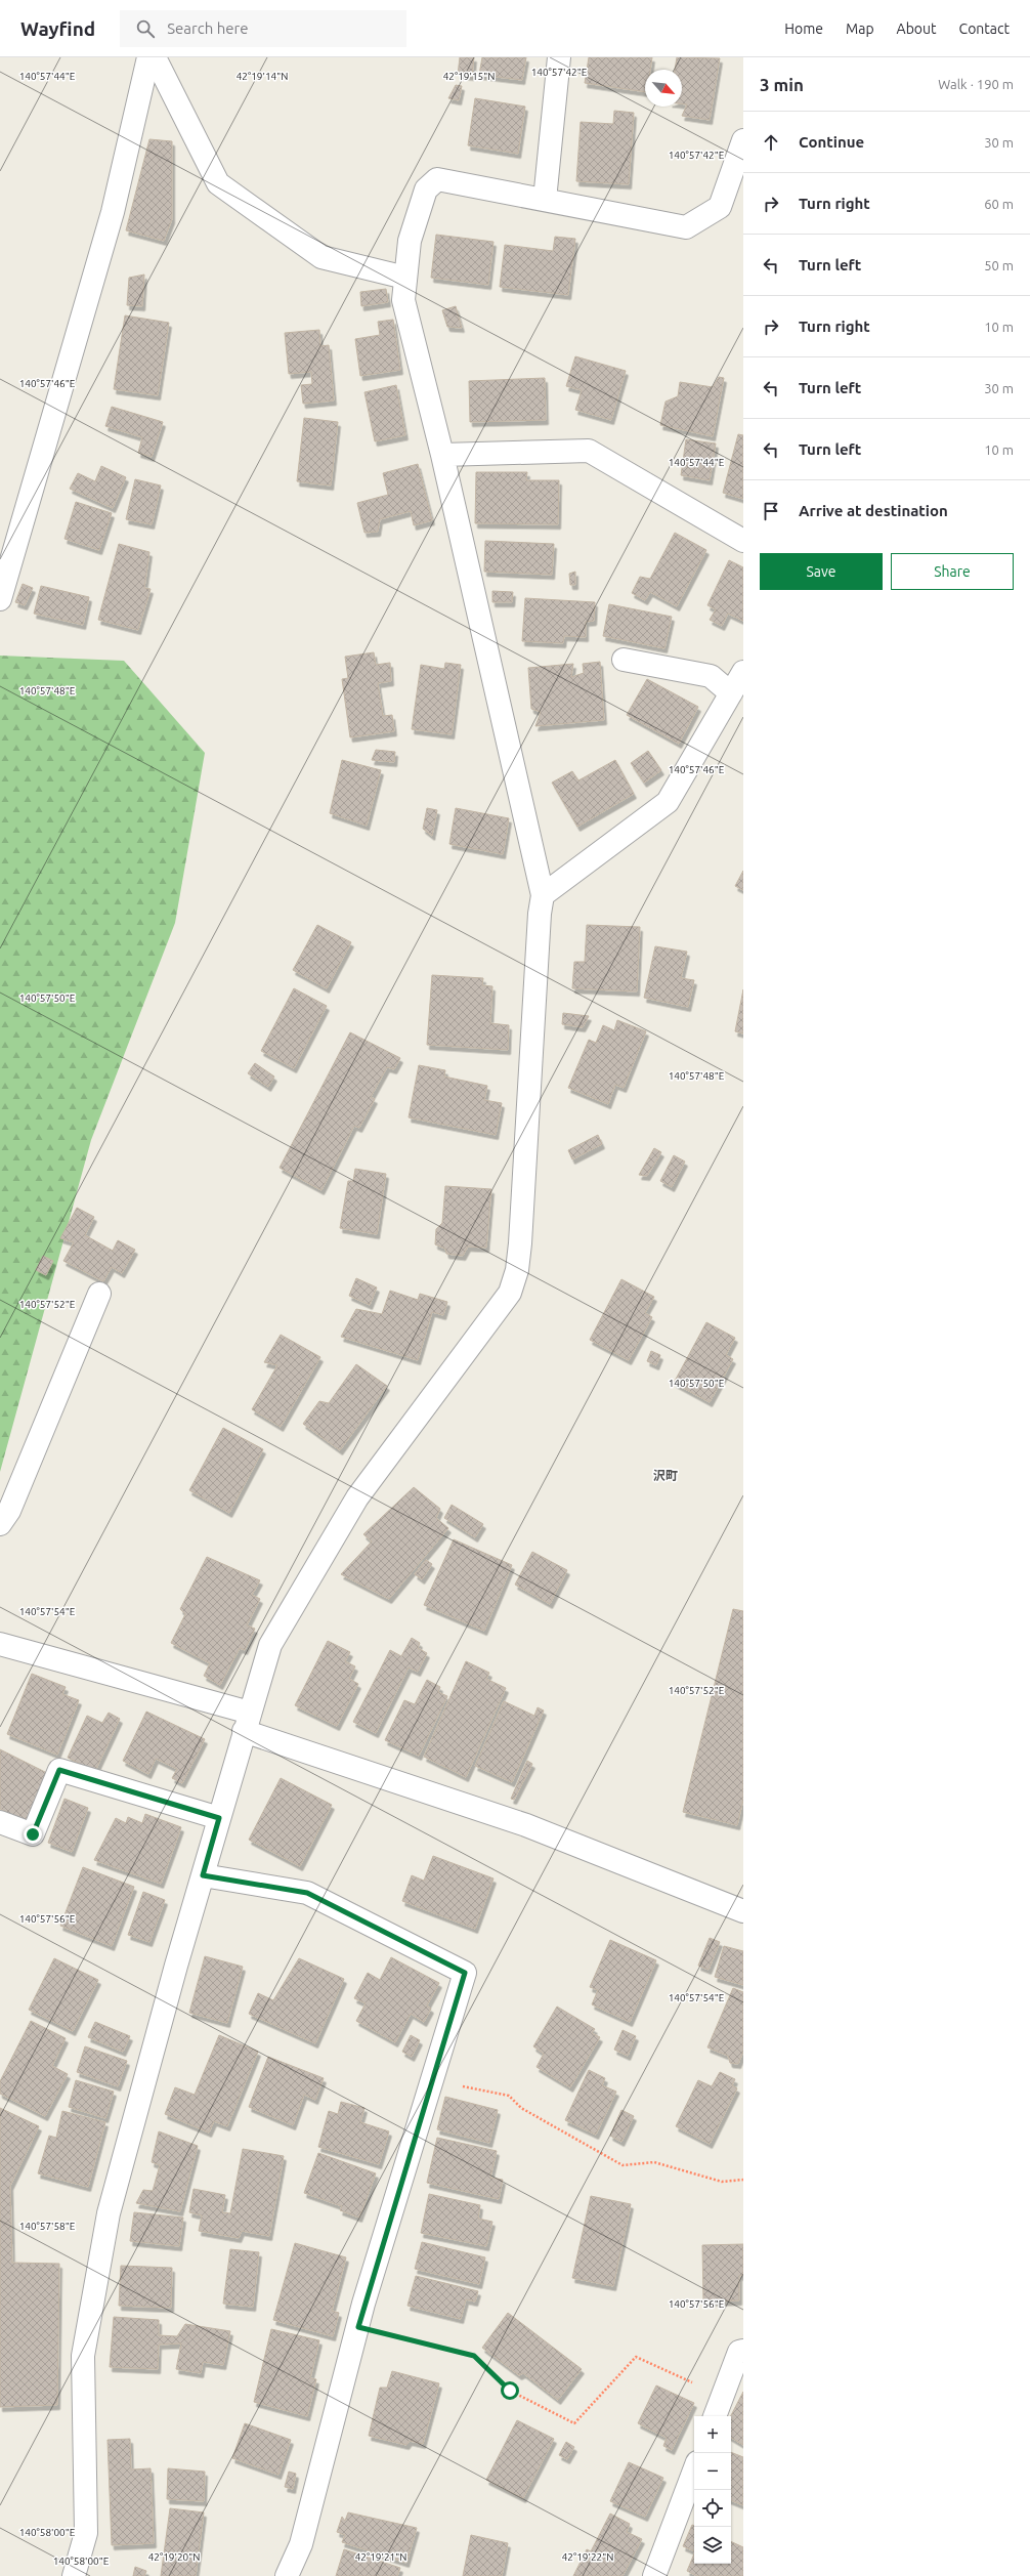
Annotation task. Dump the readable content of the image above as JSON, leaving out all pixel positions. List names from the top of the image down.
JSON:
{
  "districts": ["沢町"],
  "north": "bottom right",
  "page": {
    "header": "Wayfind",
    "search": "Search here",
    "nav": [
      "Home",
      "Map",
      "About",
      "Contact"
    ],
    "heading": ["3 min", "Walk · 190 m"],
    "list": [
      ["Continue", "30 m"],
      ["Turn right", "60 m"],
      ["Turn left", "50 m"],
      ["Turn right", "10 m"],
      ["Turn left", "30 m"],
      ["Turn left", "10 m"],
      "Arrive at destination"
    ],
    "buttons": ["Save", "Share"],
    "map_buttons": ["+", "−"]
  },
  "coordinates": [
    "140°57'42\"E",
    "140°57'44\"E",
    "42°19'14\"N",
    "42°19'15\"N",
    "140°57'46\"E",
    "140°57'48\"E",
    "140°57'50\"E",
    "140°57'52\"E",
    "140°57'54\"E",
    "140°57'56\"E",
    "140°57'58\"E",
    "140°58'00\"E",
    "42°19'20\"N",
    "42°19'21\"N",
    "42°19'22\"N"
  ]
}
